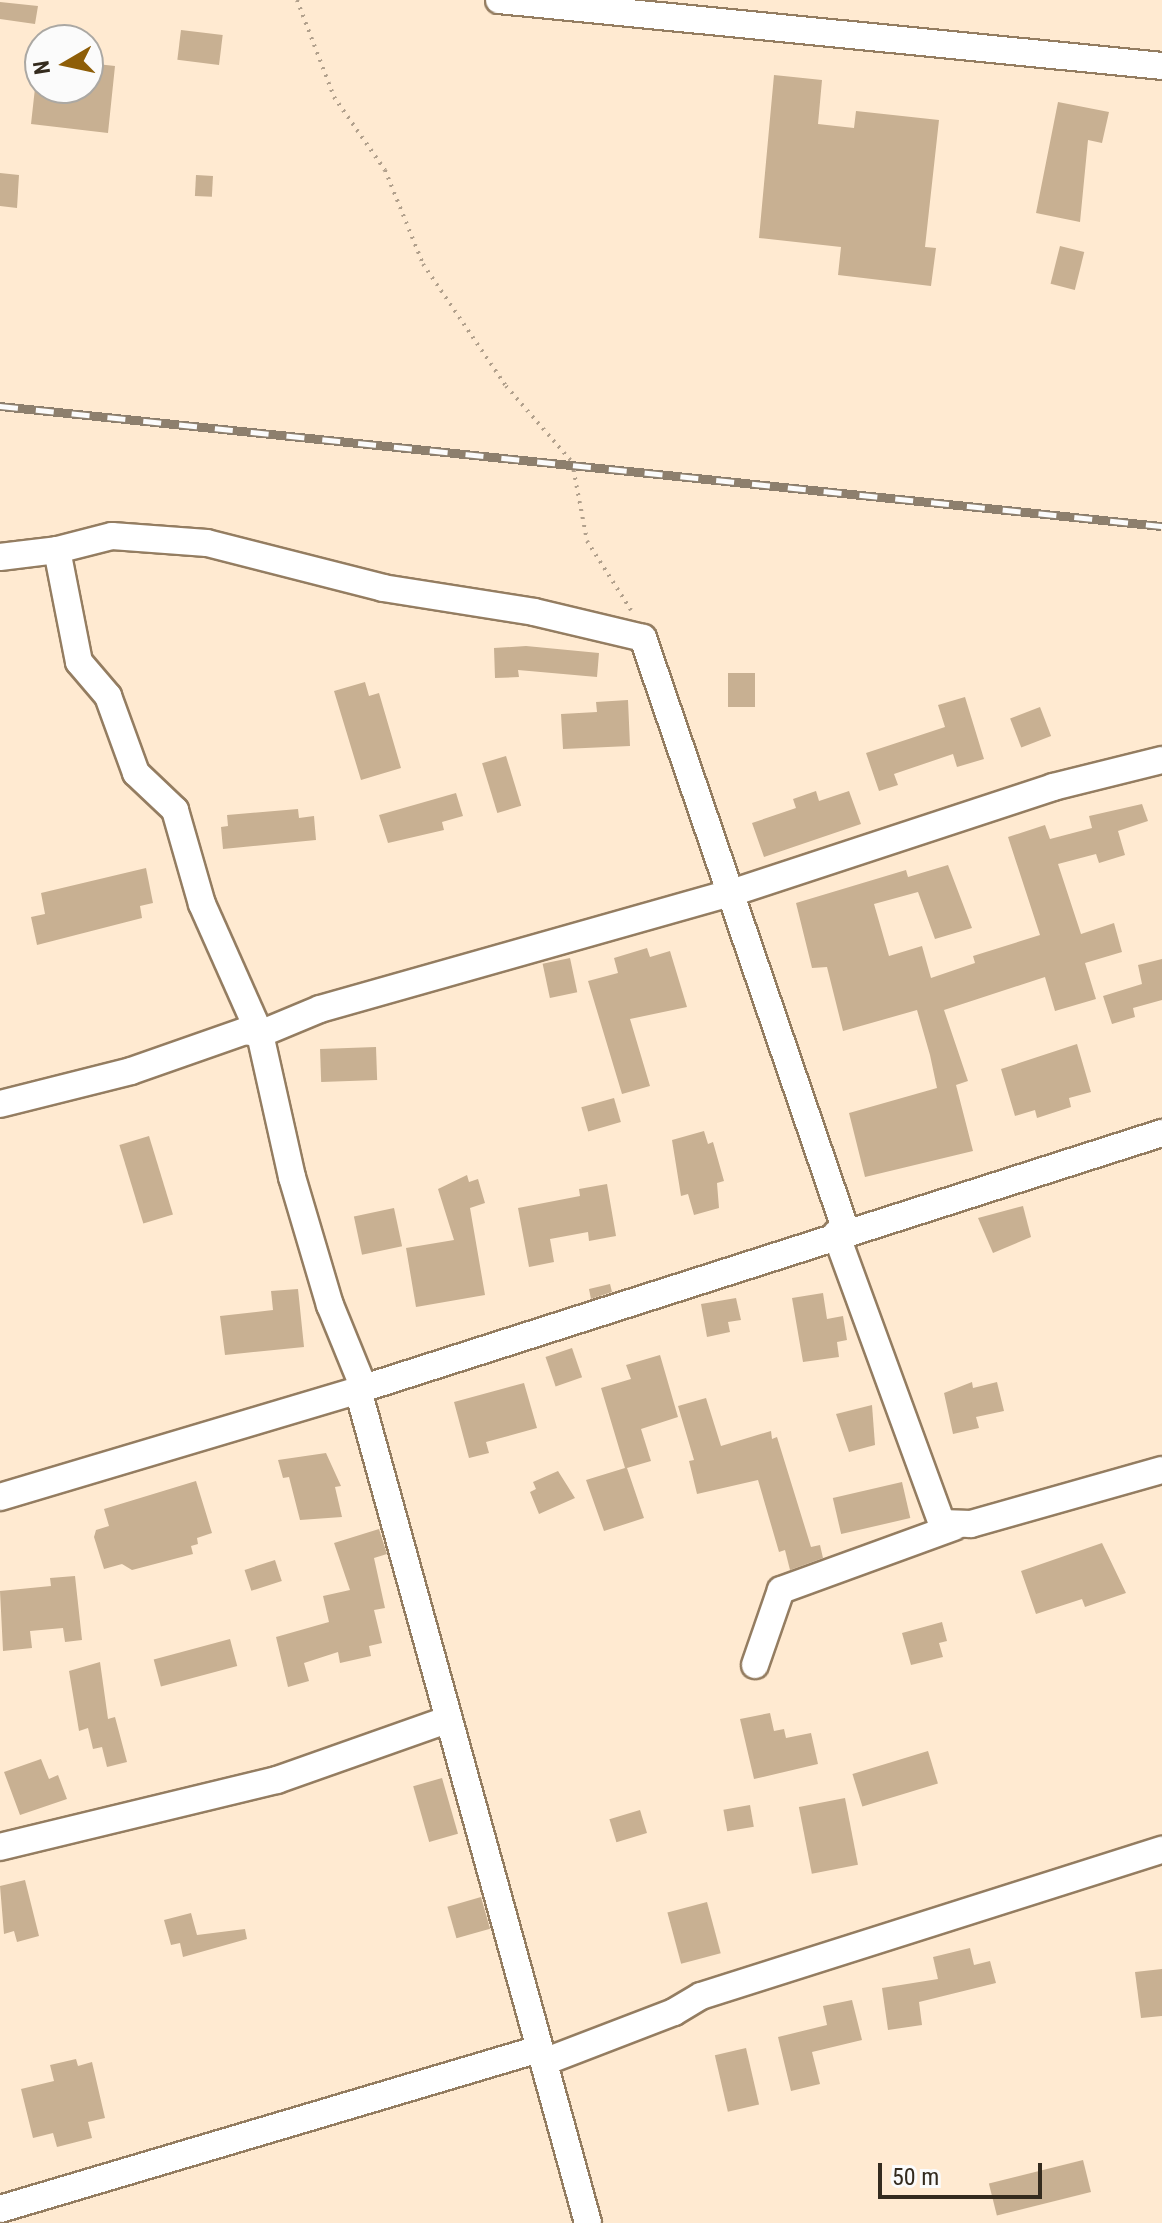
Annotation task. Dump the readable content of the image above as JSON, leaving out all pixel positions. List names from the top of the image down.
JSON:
{
  "scale_bar": "50 m",
  "north": "left"
}
